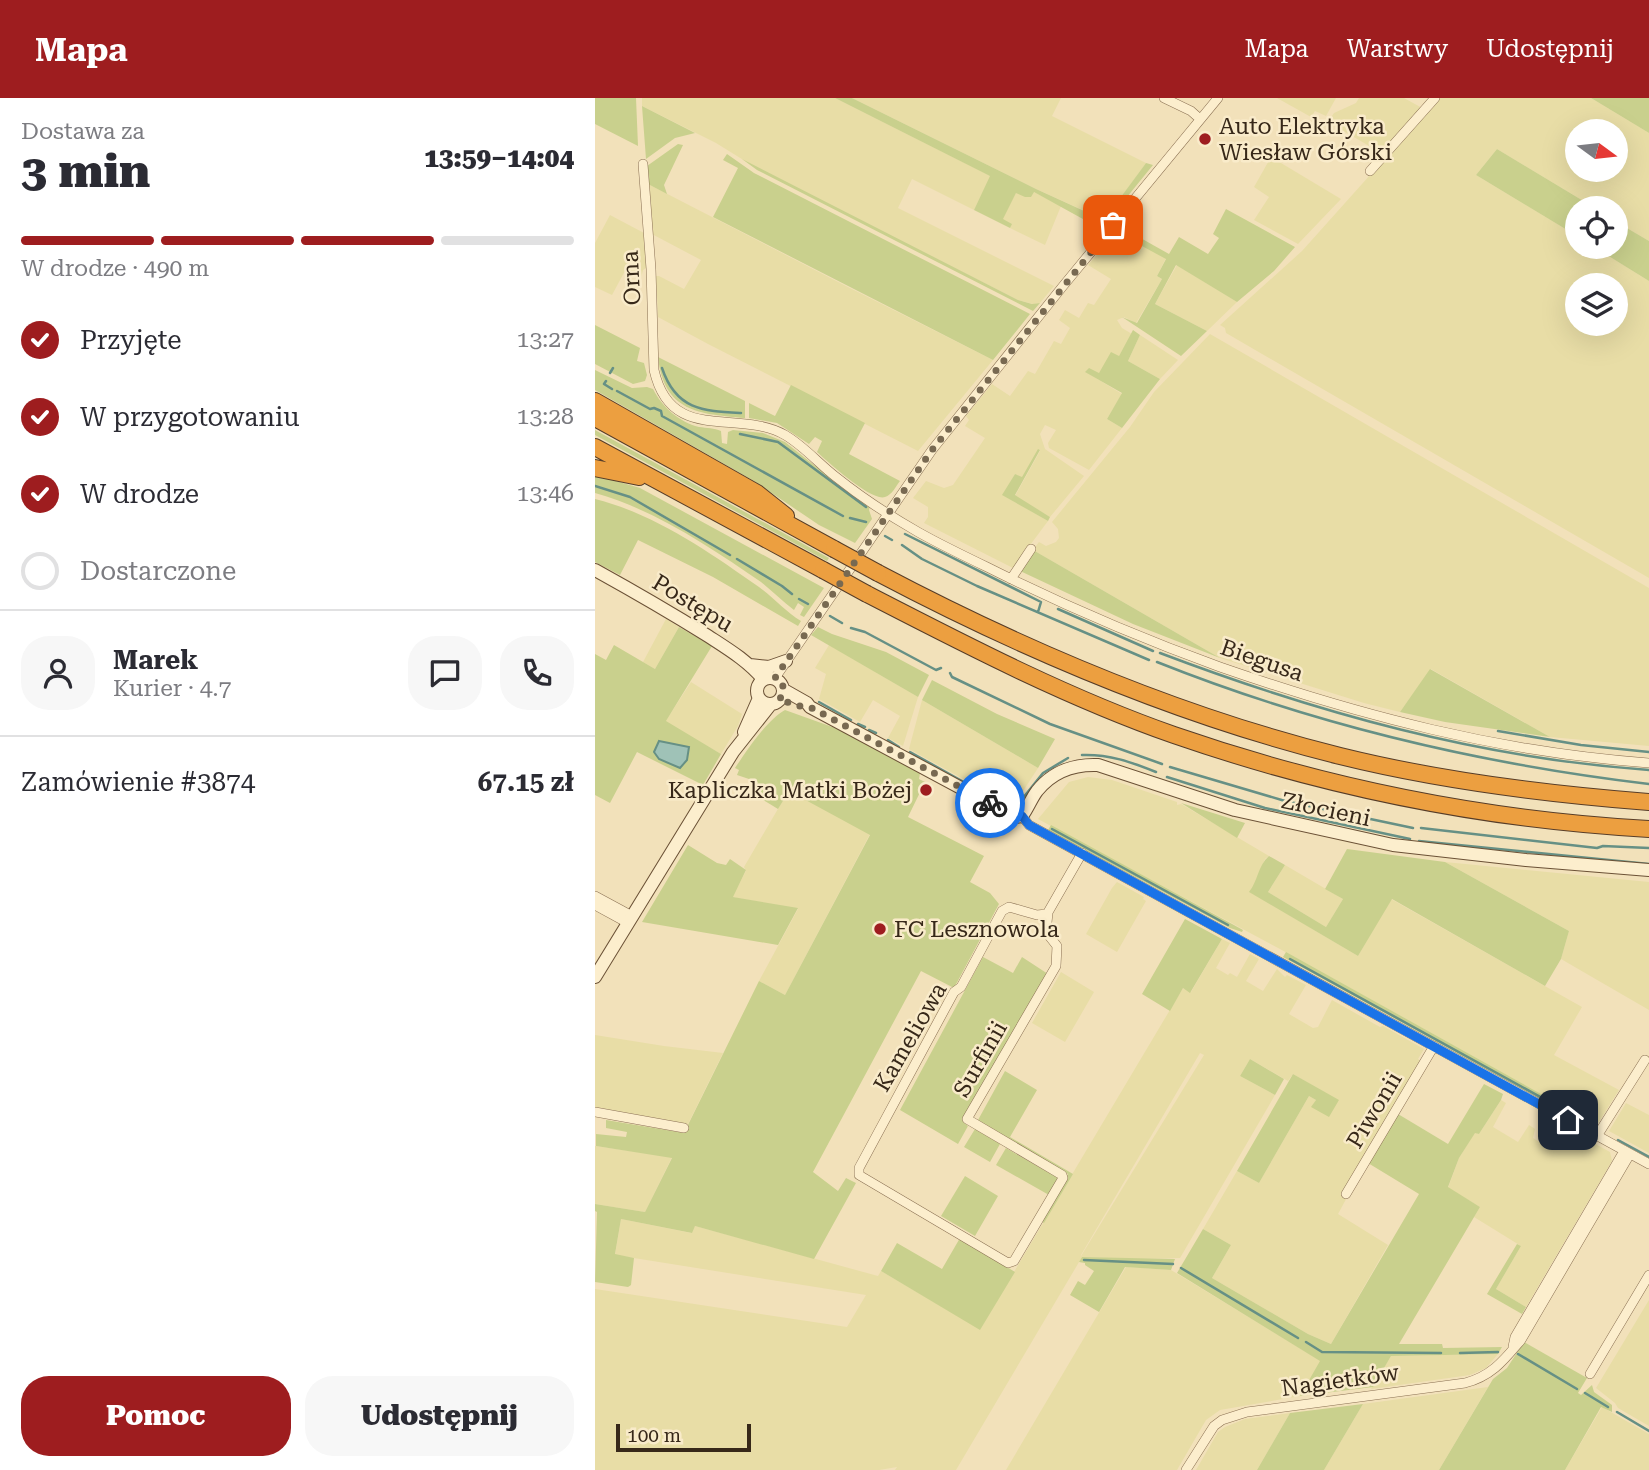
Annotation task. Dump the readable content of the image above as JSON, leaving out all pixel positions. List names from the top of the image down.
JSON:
{
  "streets": {
    "street": [
      "Orna",
      "Postępu",
      "Biegusa",
      "Złocieni",
      "Kameliowa",
      "Surfinii",
      "Piwonii",
      "Nagietków"
    ]
  },
  "crossings": [
    ["Orna", "Biegusa"],
    ["Kameliowa", "Surfinii"]
  ],
  "places": ["Auto Elektryka Wiesław Górski", "Kapliczka Matki Bożej", "FC Lesznowola"],
  "scale_bar": "100 m",
  "north": "right",
  "page": {
    "header": "Mapa",
    "nav": ["Mapa", "Warstwy", "Udostępnij"],
    "heading": ["3 min", "Dostawa za", "13:59–14:04"],
    "panel": [
      "Marek",
      "Kurier · 4.7",
      "Zamówienie #3874",
      "67.15 zł"
    ],
    "bar": "W drodze · 490 m",
    "list": [
      ["Przyjęte", "13:27"],
      ["W przygotowaniu", "13:28"],
      ["W drodze", "13:46"],
      "Dostarczone"
    ],
    "buttons": ["Pomoc", "Udostępnij"],
    "scale": "100 m"
  }
}
